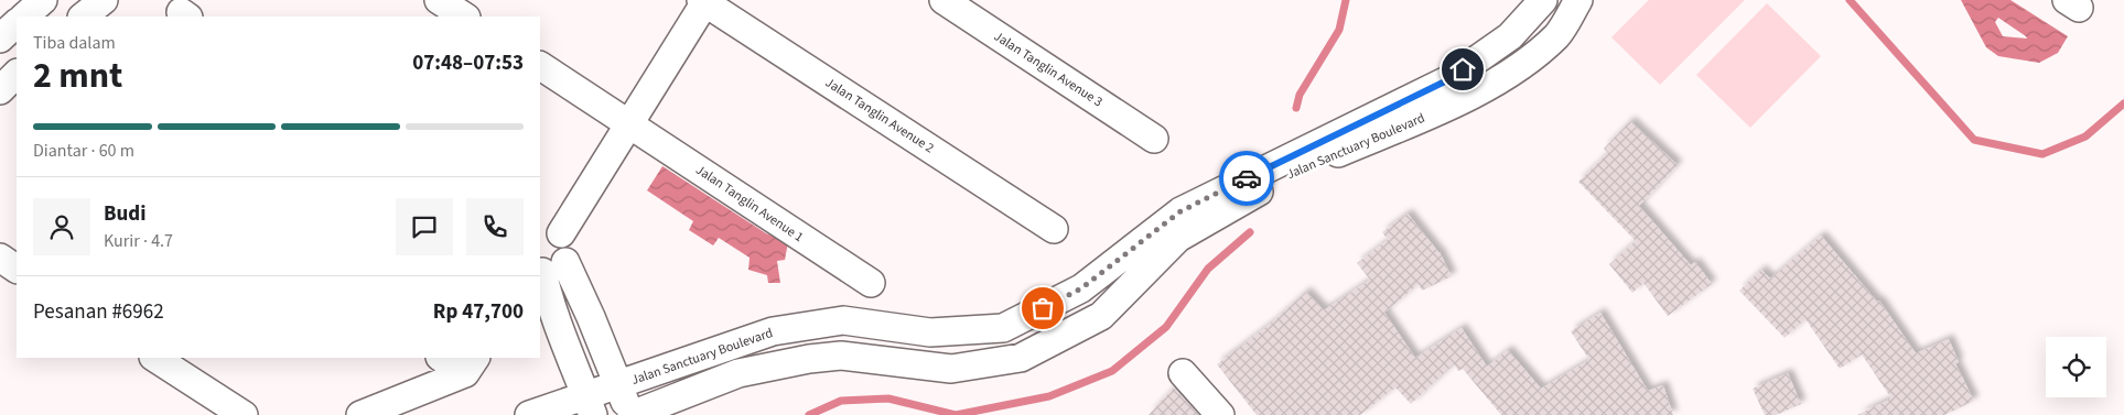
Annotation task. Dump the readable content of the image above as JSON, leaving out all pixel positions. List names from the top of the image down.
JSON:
{
  "streets": {
    "street": [
      "Jalan Tanglin Avenue 3",
      "Jalan Tanglin Avenue 2",
      "Jalan Sanctuary Boulevard",
      "Jalan Tanglin Avenue 1"
    ]
  },
  "page": {
    "heading": ["2 mnt", "Tiba dalam", "07:48–07:53"],
    "panel": [
      "Budi",
      "Kurir · 4.7",
      "Pesanan #6962",
      "Rp 47,700"
    ],
    "bar": "Diantar · 60 m"
  }
}
